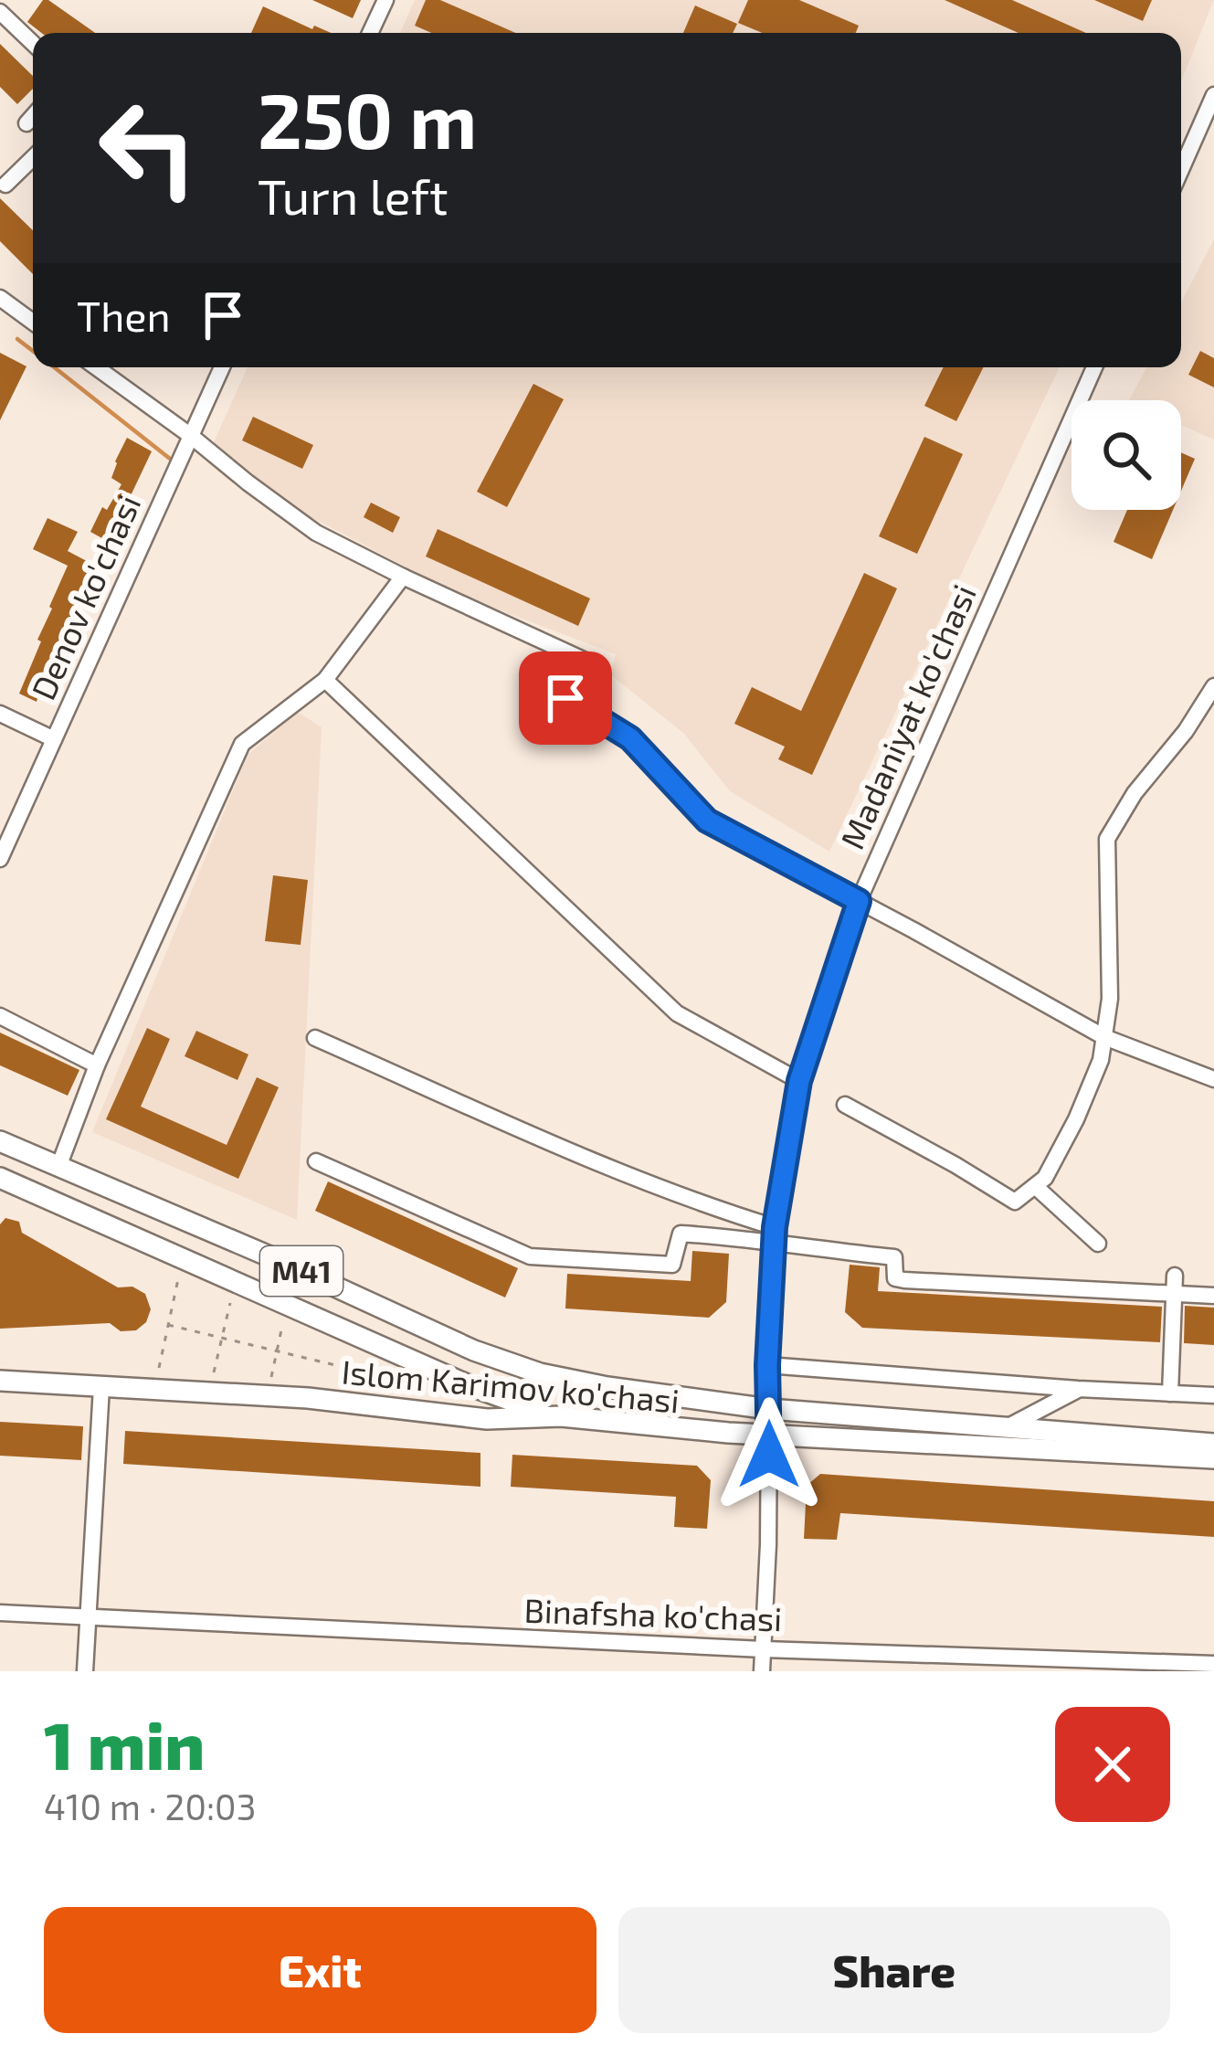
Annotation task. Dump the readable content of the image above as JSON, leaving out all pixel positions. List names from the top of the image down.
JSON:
{
  "streets": {
    "main road": ["M41", "Islom Karimov ko'chasi"],
    "street": ["Denov ko'chasi", "Madaniyat ko'chasi", "Binafsha ko'chasi"]
  },
  "crossings": [
    ["Madaniyat ko'chasi", "Islom Karimov ko'chasi"],
    ["Madaniyat ko'chasi", "Binafsha ko'chasi"],
    ["M41", "Islom Karimov ko'chasi"]
  ],
  "page": {
    "turn": ["250 m", "Turn left"],
    "then": "Then",
    "heading": ["1 min", "410 m · 20:03"],
    "buttons": ["Exit", "Share"]
  }
}
